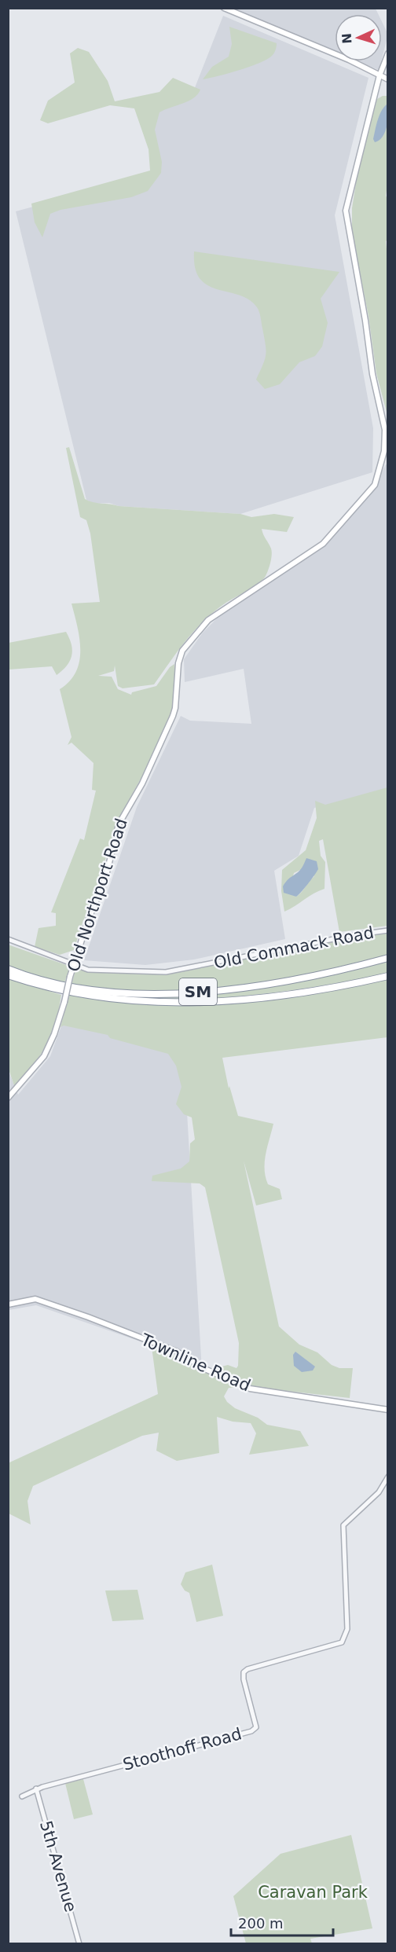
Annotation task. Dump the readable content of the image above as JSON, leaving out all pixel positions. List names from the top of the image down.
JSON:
{
  "streets": {
    "highway": ["SM"],
    "main road": ["Old Northport Road", "Townline Road"],
    "street": ["Old Commack Road", "Stoothoff Road", "5th Avenue"]
  },
  "crossings": [
    ["Old Northport Road", "Old Commack Road"],
    ["Stoothoff Road", "5th Avenue"]
  ],
  "parks": ["Caravan Park"],
  "scale_bar": "200 m",
  "north": "left"
}
